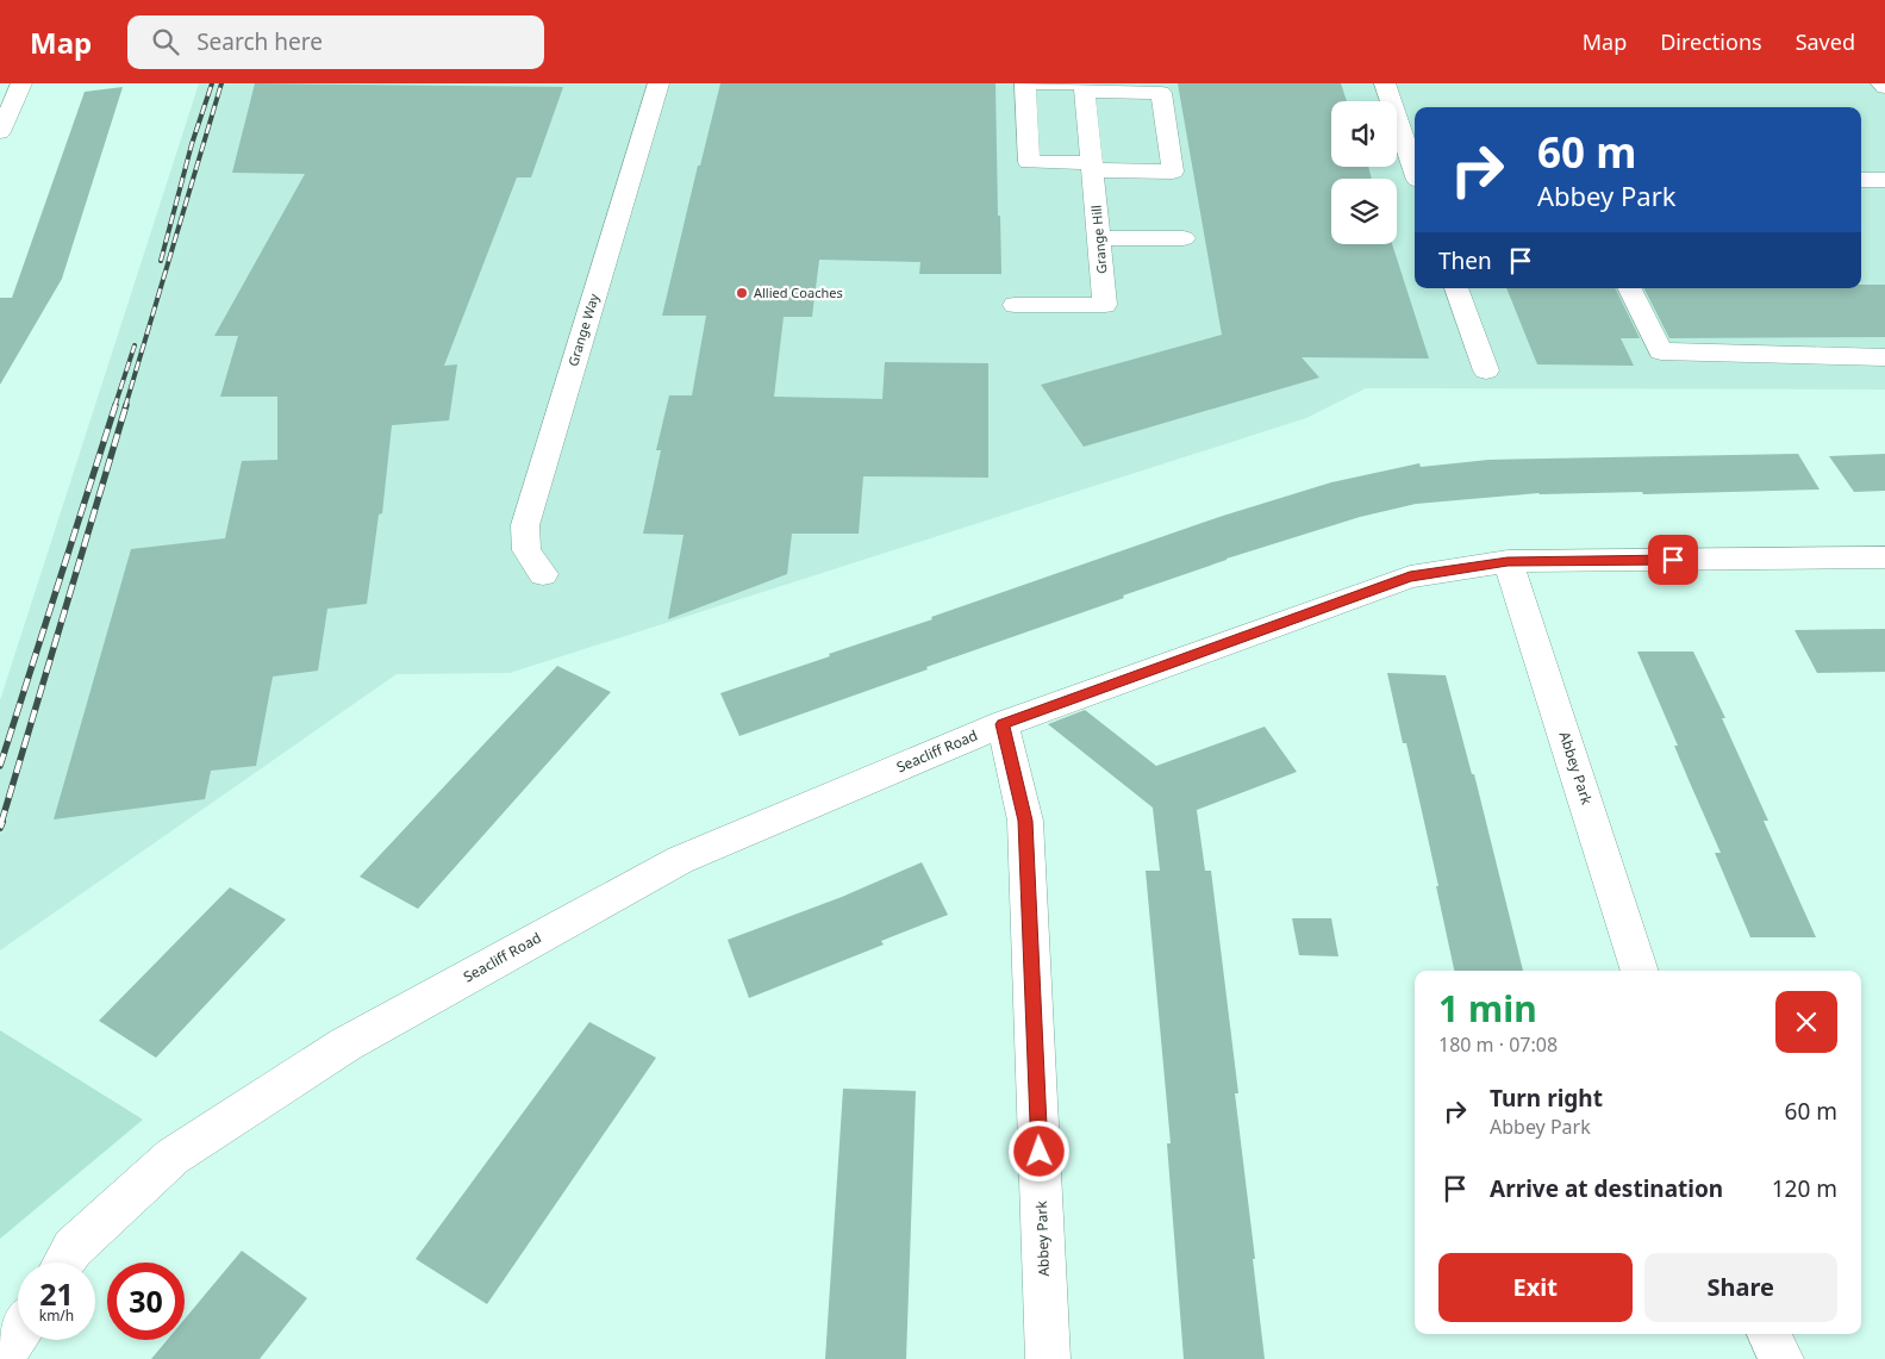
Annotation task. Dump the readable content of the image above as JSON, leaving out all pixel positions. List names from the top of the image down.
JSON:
{
  "streets": {
    "street": [
      "Grange Hill",
      "Grange Way",
      "Seacliff Road",
      "Abbey Park"
    ]
  },
  "crossings": [
    ["Seacliff Road", "Abbey Park"]
  ],
  "places": ["Allied Coaches"],
  "page": {
    "header": "Map",
    "search": "Search here",
    "nav": ["Map", "Directions", "Saved"],
    "turn": ["60 m", "Abbey Park"],
    "then": "Then",
    "heading": ["1 min", "180 m · 07:08"],
    "list": [
      {
        "name": "Turn right",
        "note": "Abbey Park",
        "value": "60 m"
      },
      {
        "name": "Arrive at destination",
        "value": "120 m"
      }
    ],
    "buttons": ["Exit", "Share"],
    "speed": "21 km/h",
    "limit": "30"
  }
}
